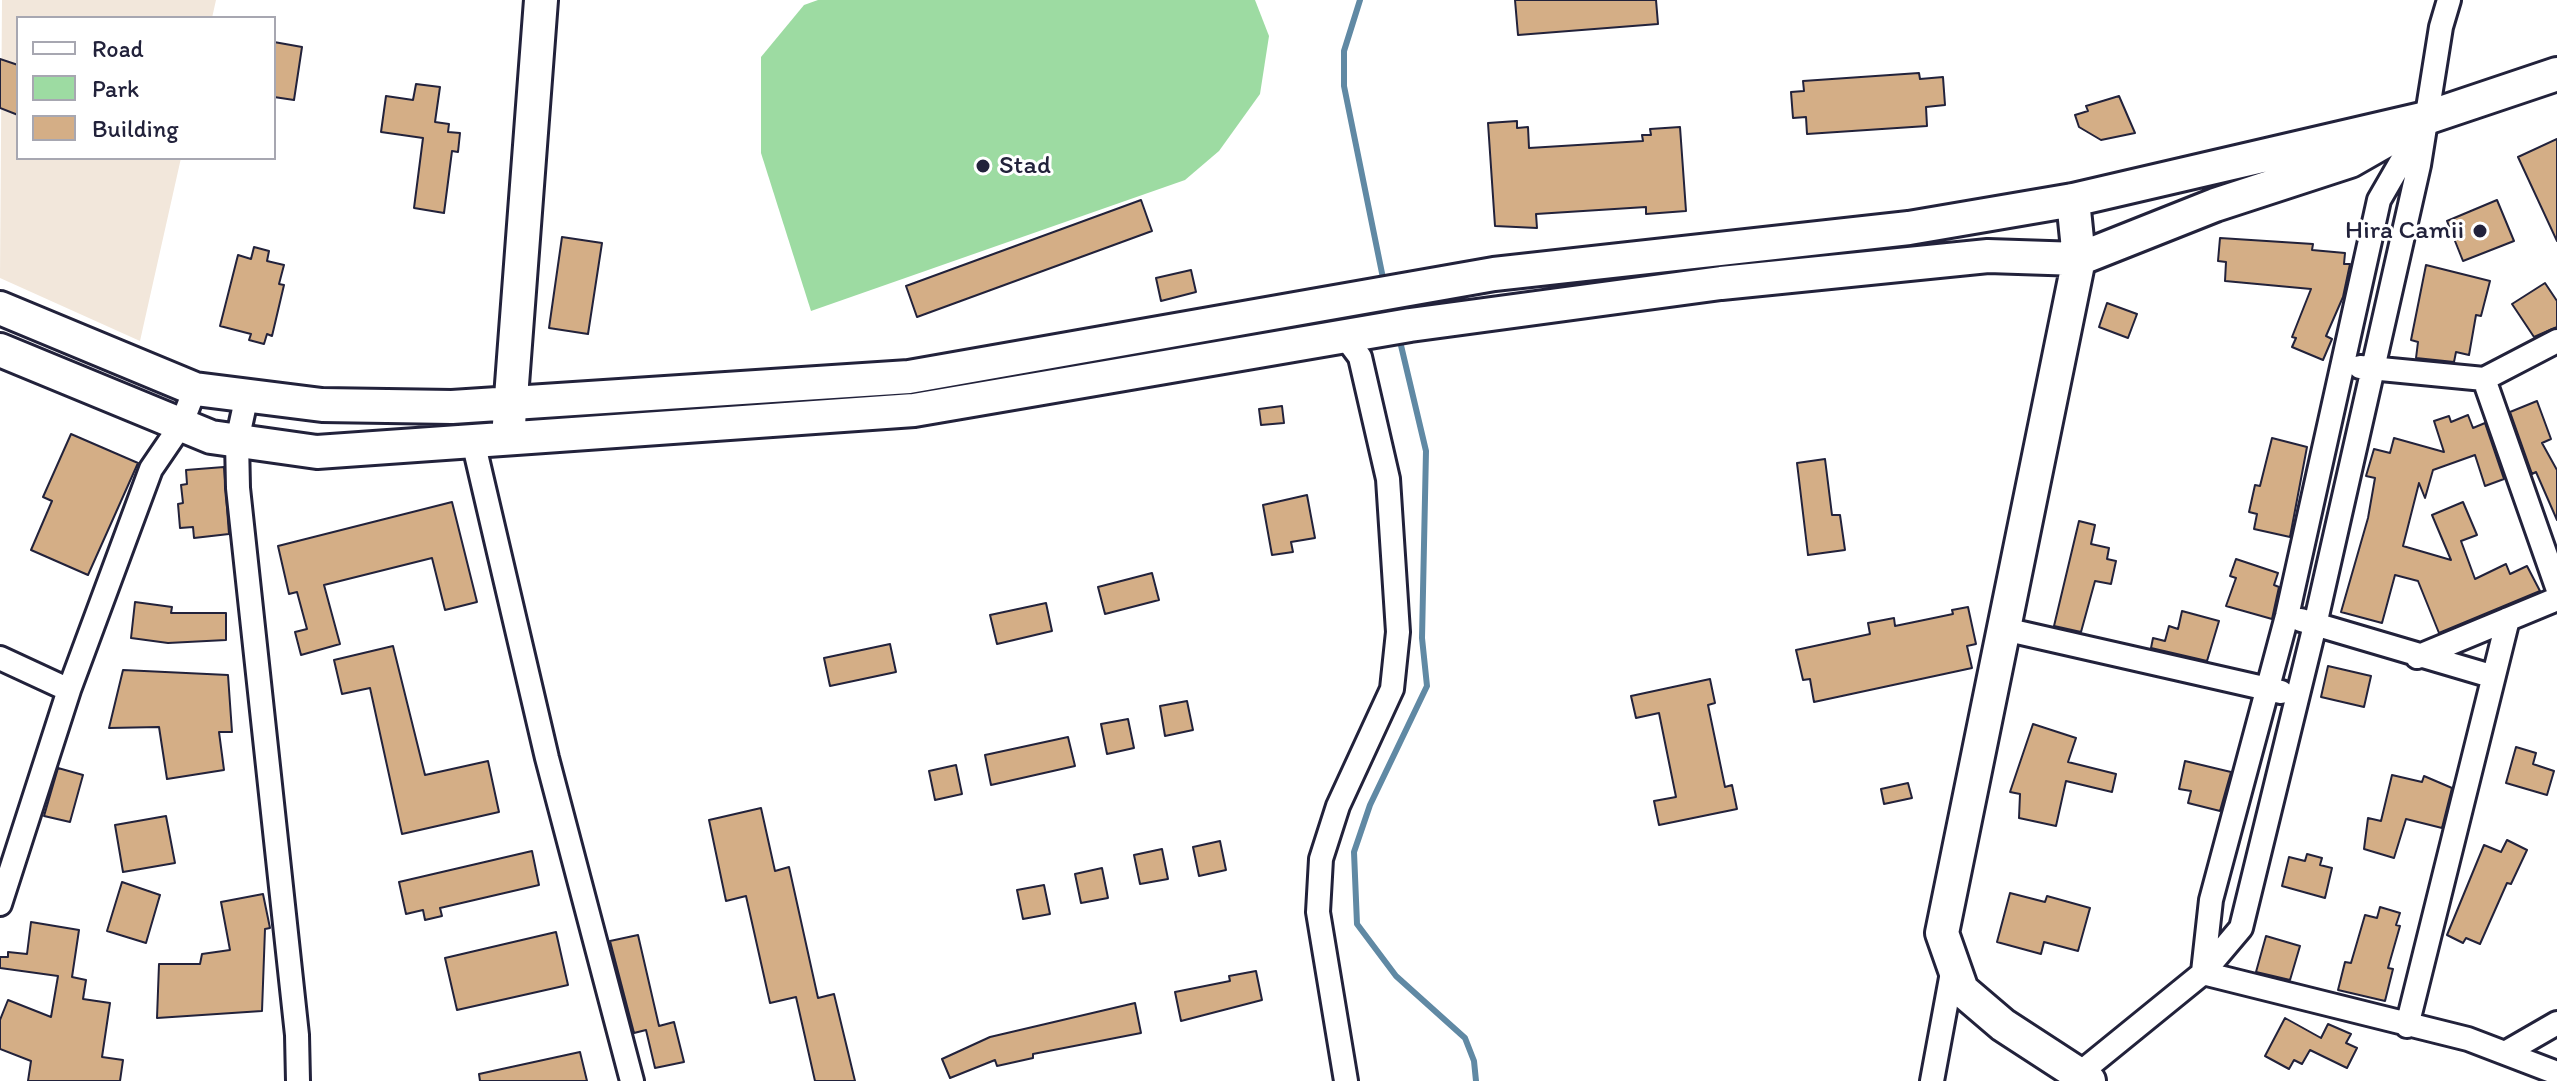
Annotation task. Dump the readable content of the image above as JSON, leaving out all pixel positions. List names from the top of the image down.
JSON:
{
  "places": ["Stad", "Hira Camii"],
  "legend": ["Road", "Park", "Building"]
}
